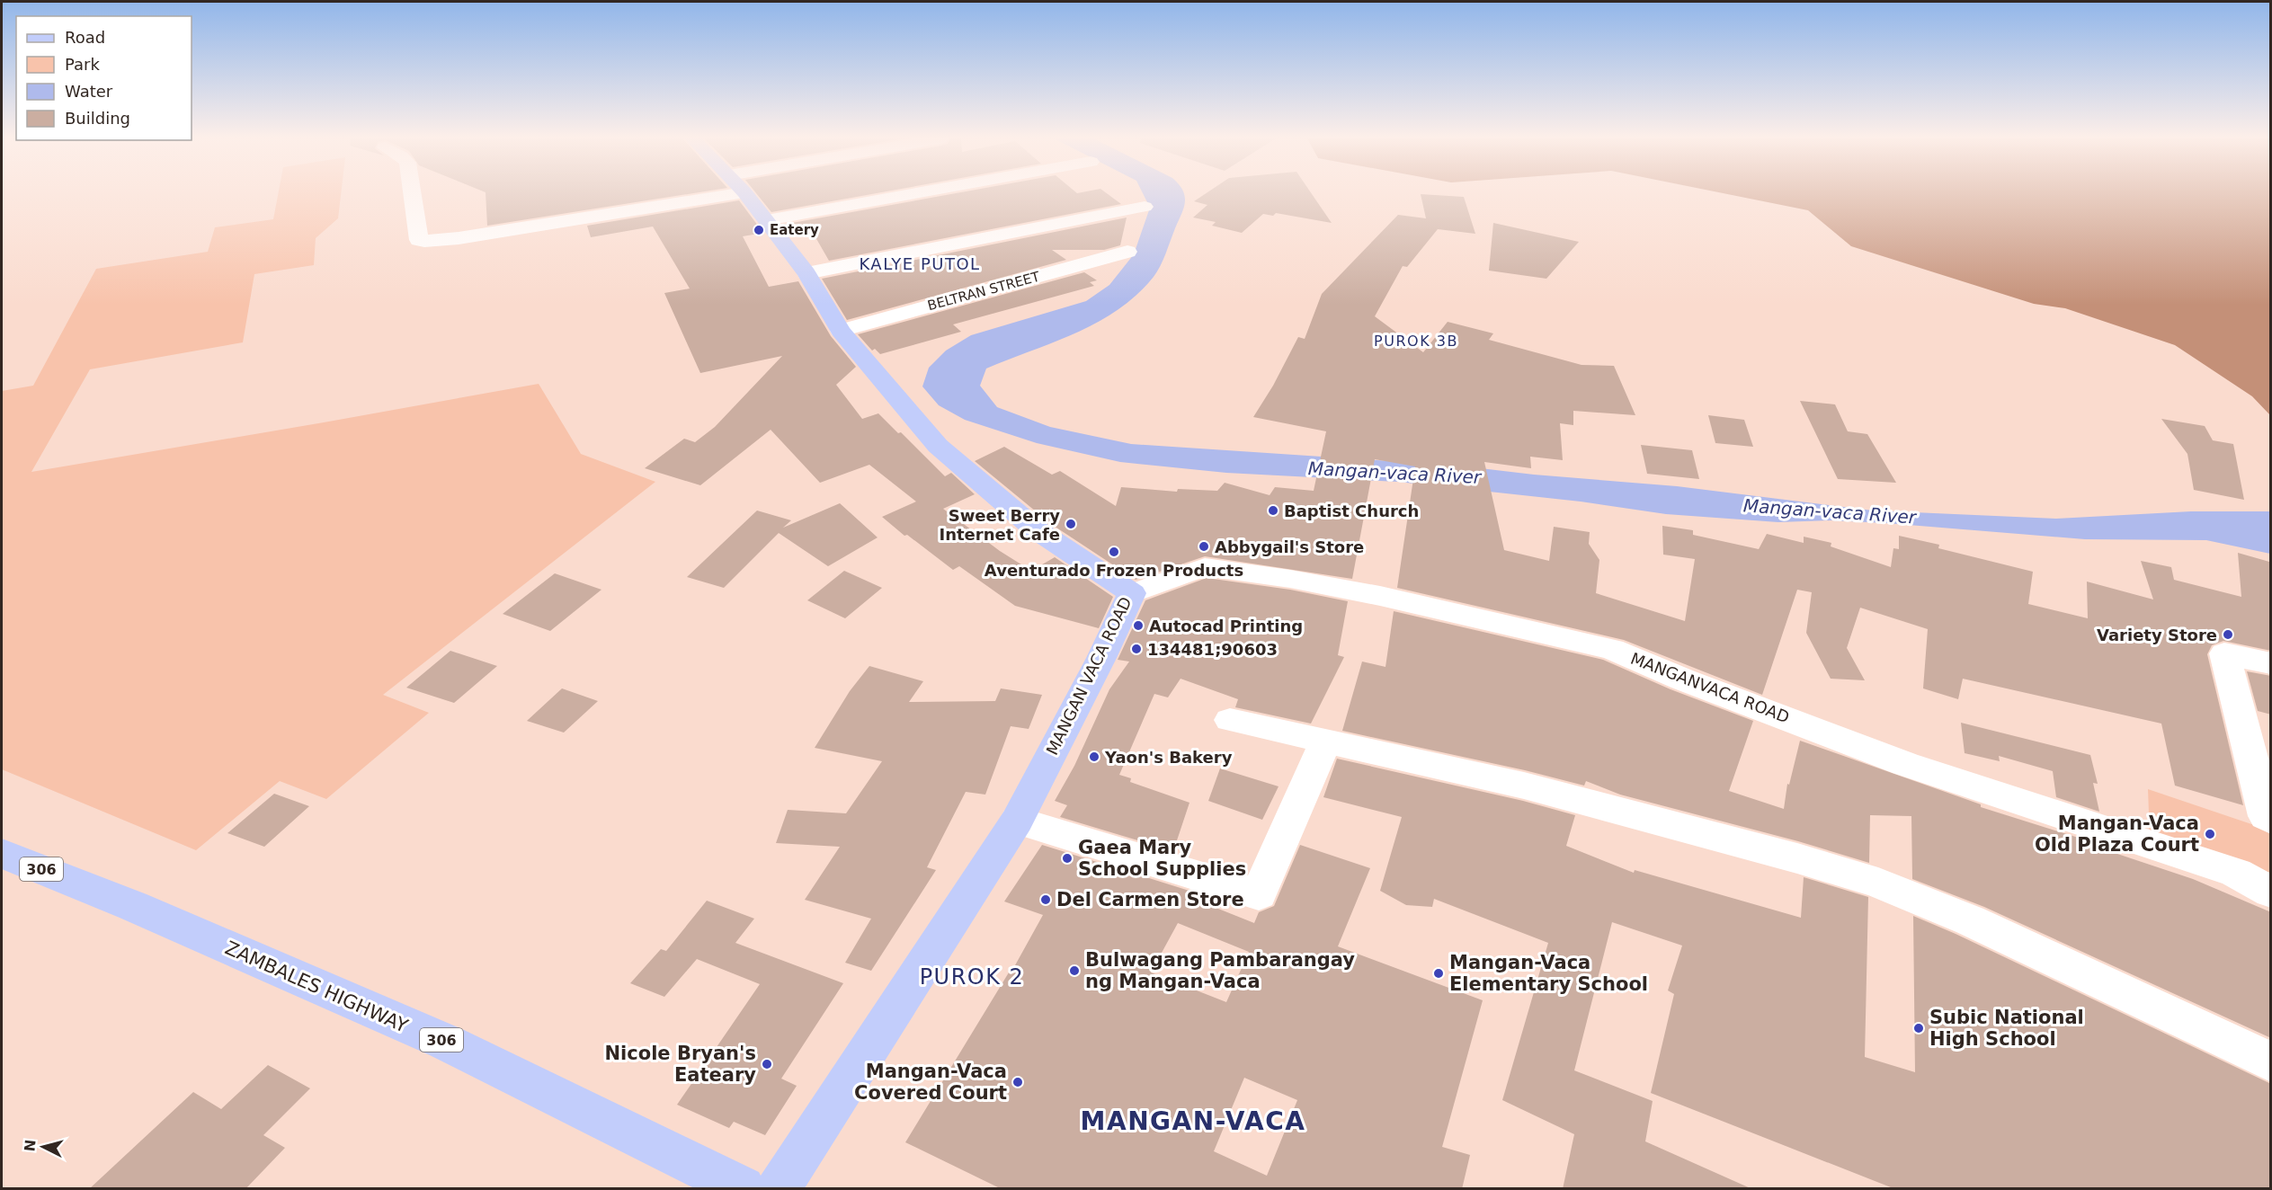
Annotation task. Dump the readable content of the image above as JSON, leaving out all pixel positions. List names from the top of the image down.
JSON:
{
  "streets": {
    "main road": ["MANGAN VACA ROAD", "306", "ZAMBALES HIGHWAY"],
    "street": ["BELTRAN STREET", "MANGANVACA ROAD"]
  },
  "crossings": [
    ["BELTRAN STREET", "MANGAN VACA ROAD"],
    ["MANGAN VACA ROAD", "MANGANVACA ROAD"]
  ],
  "districts": [
    "KALYE PUTOL",
    "PUROK 3B",
    "PUROK 2",
    "MANGAN-VACA"
  ],
  "water": ["Mangan-vaca River"],
  "places": [
    "Eatery",
    "Baptist Church",
    "Sweet Berry Internet Cafe",
    "Abbygail's Store",
    "Aventurado Frozen Products",
    "Autocad Printing",
    "Variety Store",
    "134481;90603",
    "Yaon's Bakery",
    "Mangan-Vaca Old Plaza Court",
    "Gaea Mary School Supplies",
    "Del Carmen Store",
    "Bulwagang Pambarangay ng Mangan-Vaca",
    "Mangan-Vaca Elementary School",
    "Subic National High School",
    "Nicole Bryan's Eateary",
    "Mangan-Vaca Covered Court"
  ],
  "legend": [
    "Road",
    "Park",
    "Water",
    "Building"
  ],
  "north": "left"
}
